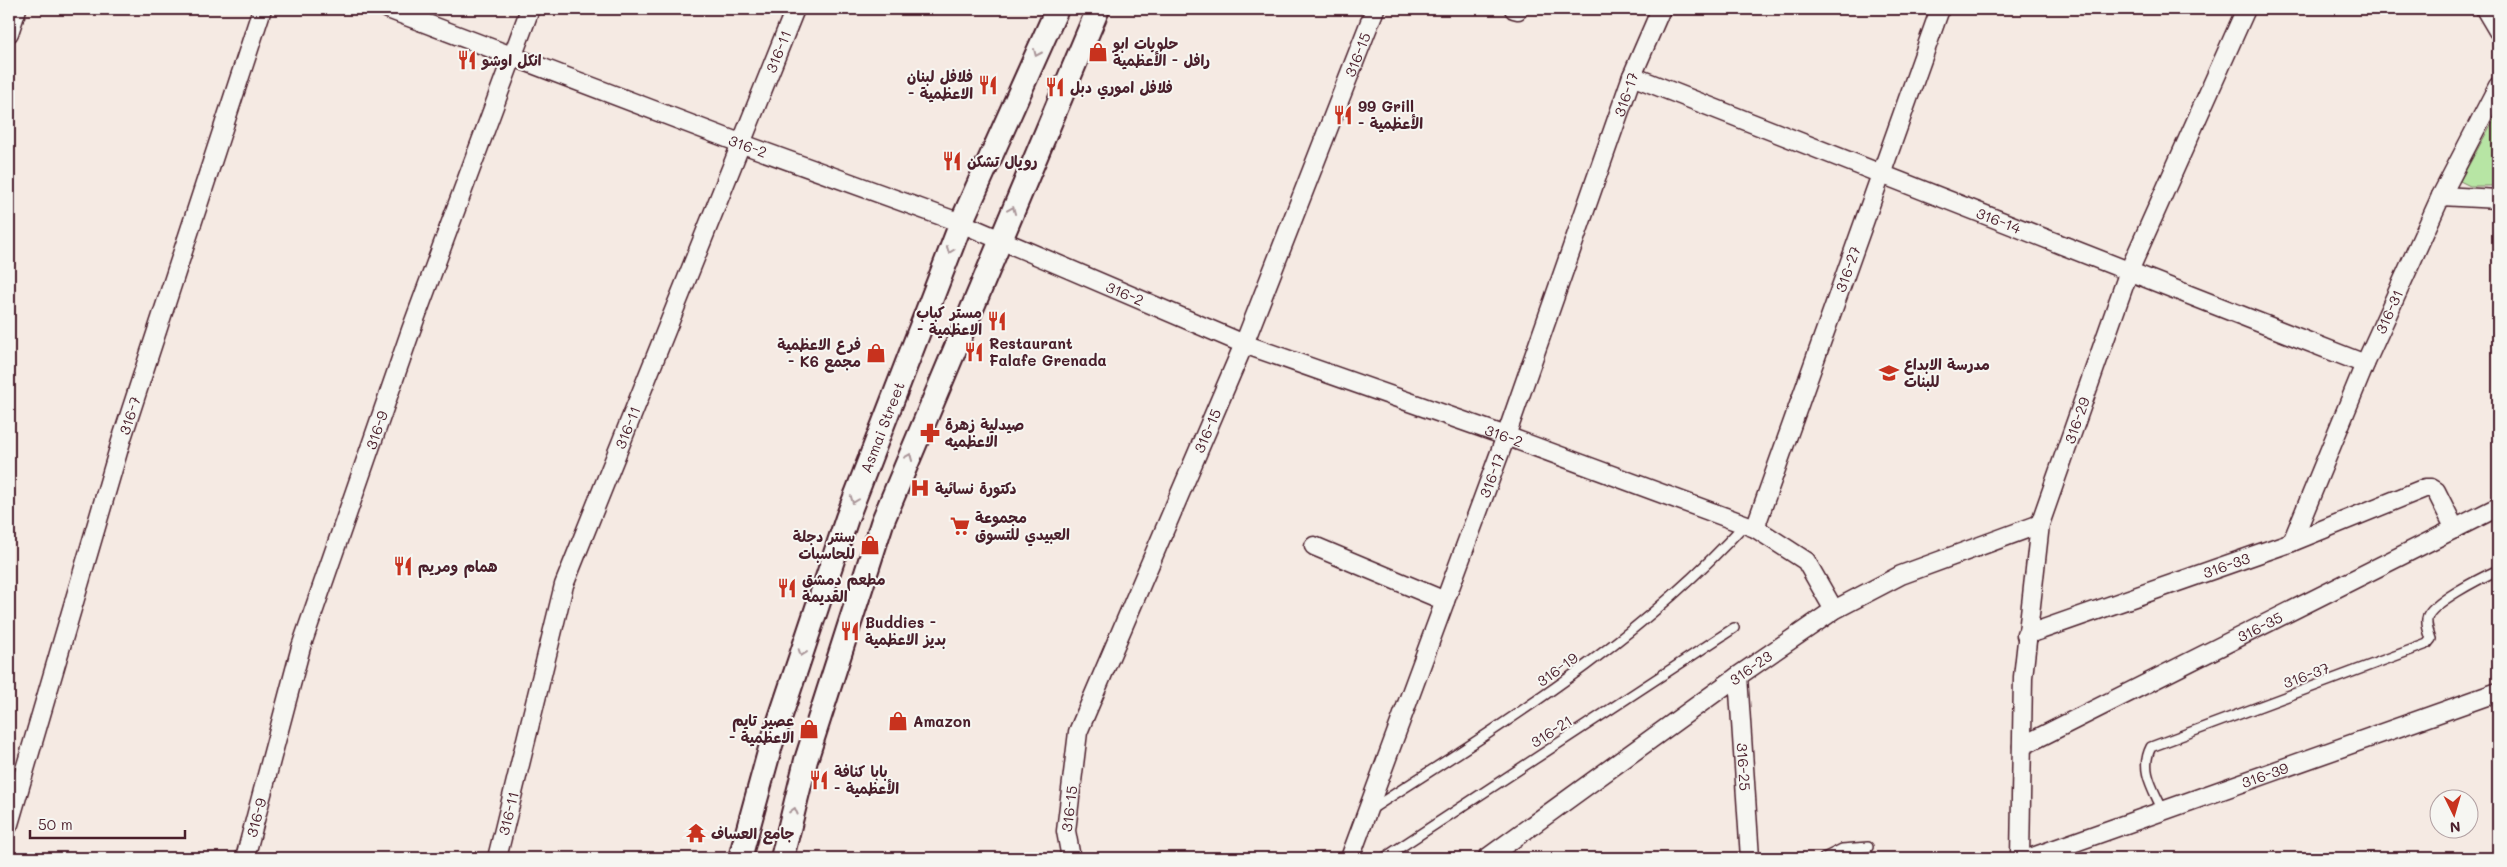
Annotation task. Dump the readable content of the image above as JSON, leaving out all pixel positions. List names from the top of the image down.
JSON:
{
  "streets": {
    "street": [
      "316-11",
      "316-15",
      "316-17",
      "316-2",
      "316-14",
      "316-27",
      "316-31",
      "316-7",
      "316-29",
      "Asmai Street",
      "316-9",
      "316-33",
      "316-35",
      "316-23",
      "316-25",
      "316-39"
    ],
    "lane": ["316-19", "316-37", "316-21"]
  },
  "crossings": [
    ["316-11", "316-2"],
    ["316-15", "316-2"],
    ["316-17", "316-2"],
    ["316-17", "316-14"],
    ["316-17", "316-19"],
    ["316-2", "316-27"],
    ["316-2", "Asmai Street"],
    ["316-2", "316-9"],
    ["316-2", "316-23"],
    ["316-2", "316-19"],
    ["316-14", "316-27"],
    ["316-14", "316-31"],
    ["316-14", "316-29"],
    ["316-27", "316-19"],
    ["316-31", "316-33"],
    ["316-29", "316-33"],
    ["316-29", "316-35"],
    ["316-29", "316-23"],
    ["316-33", "316-35"],
    ["316-23", "316-25"],
    ["316-37", "316-39"]
  ],
  "places": {
    "shop": [
      "حلويات ابو رافل - الأعظمية",
      "فرع الاعظمية - K6 مجمع",
      "سنتر دجلة للحاسبات",
      "Amazon",
      "عصير تايم - الاعظمية"
    ],
    "restaurant": [
      "انكل اوشو",
      "فلافل لبنان - الاعظمية",
      "فلافل اموري دبل",
      "99 Grill - الأعظمية",
      "رويال تشكن",
      "مستر كباب - الاعظمية",
      "Restaurant Falafe Grenada",
      "همام ومريم",
      "مطعم دمشق القديمة",
      "Buddies - بديز الاعظمية",
      "بابا كنافة - الأعظمية"
    ],
    "school or university": ["مدرسة الابداع للبنات"],
    "pharmacy": ["صيدلية زهرة الاعظميه"],
    "hospital": ["دكتورة نسائية"],
    "supermarket": ["مجموعة العبيدي للتسوق"],
    "temple": ["جامع العساف"]
  },
  "scale_bar": "50 m",
  "north": "bottom"
}
